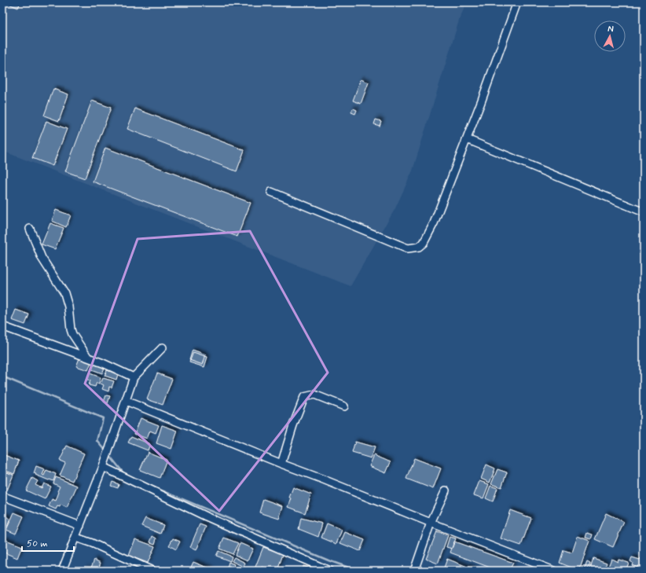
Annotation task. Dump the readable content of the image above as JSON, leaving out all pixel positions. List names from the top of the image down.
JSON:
{
  "scale_bar": "50 m",
  "north": "top"
}
